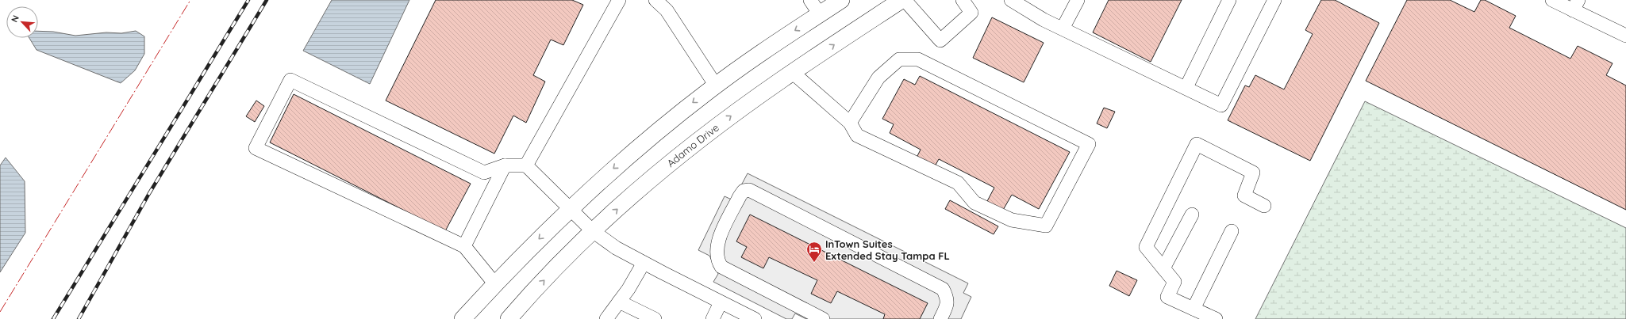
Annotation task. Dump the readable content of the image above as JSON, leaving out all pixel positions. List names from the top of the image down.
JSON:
{
  "streets": {
    "main road": ["Adamo Drive"]
  },
  "places": {
    "hotel": ["InTown Suites Extended Stay Tampa FL"]
  },
  "north": "top left"
}
